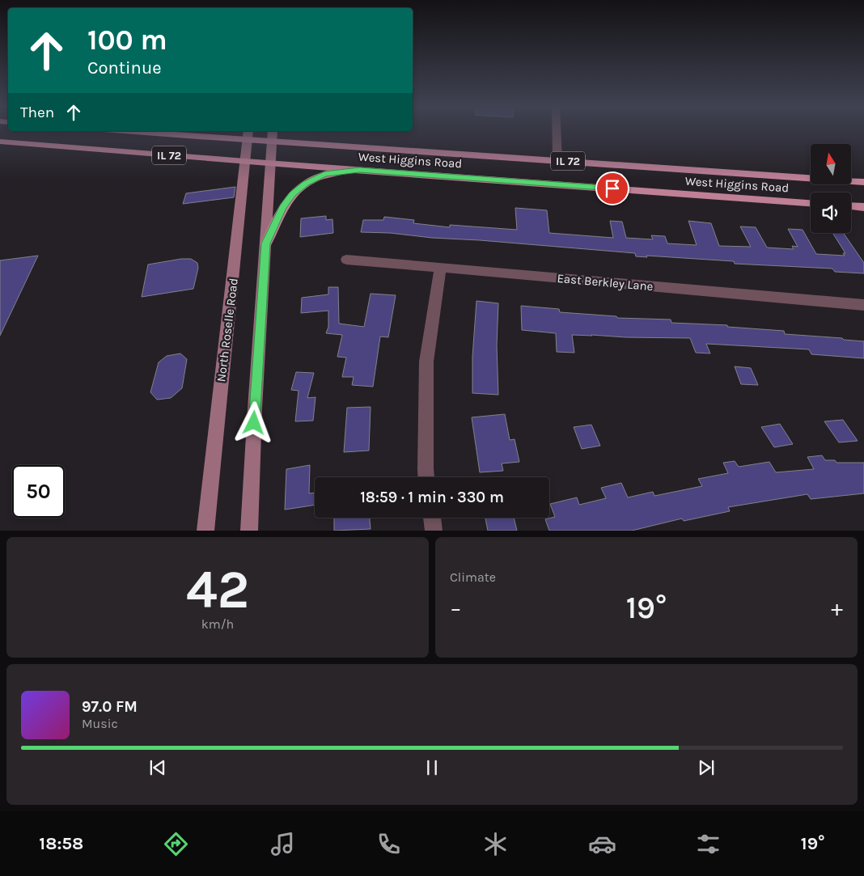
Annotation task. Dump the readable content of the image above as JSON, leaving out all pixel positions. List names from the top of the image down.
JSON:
{
  "streets": {
    "main road": ["IL 72", "West Higgins Road", "North Roselle Road"],
    "street": ["East Berkley Lane"]
  },
  "crossings": [
    ["West Higgins Road", "North Roselle Road"]
  ],
  "north": "top",
  "page": {
    "turn": ["100 m", "Continue"],
    "then": "Then",
    "limit": "50",
    "trip": "18:59 · 1 min · 330 m",
    "tile": [
      ["42", "km/h"],
      "Climate"
    ],
    "heat": ["−", "19°", "+"],
    "song": ["97.0 FM", "Music"],
    "tabs": ["18:58", "19°"]
  }
}
